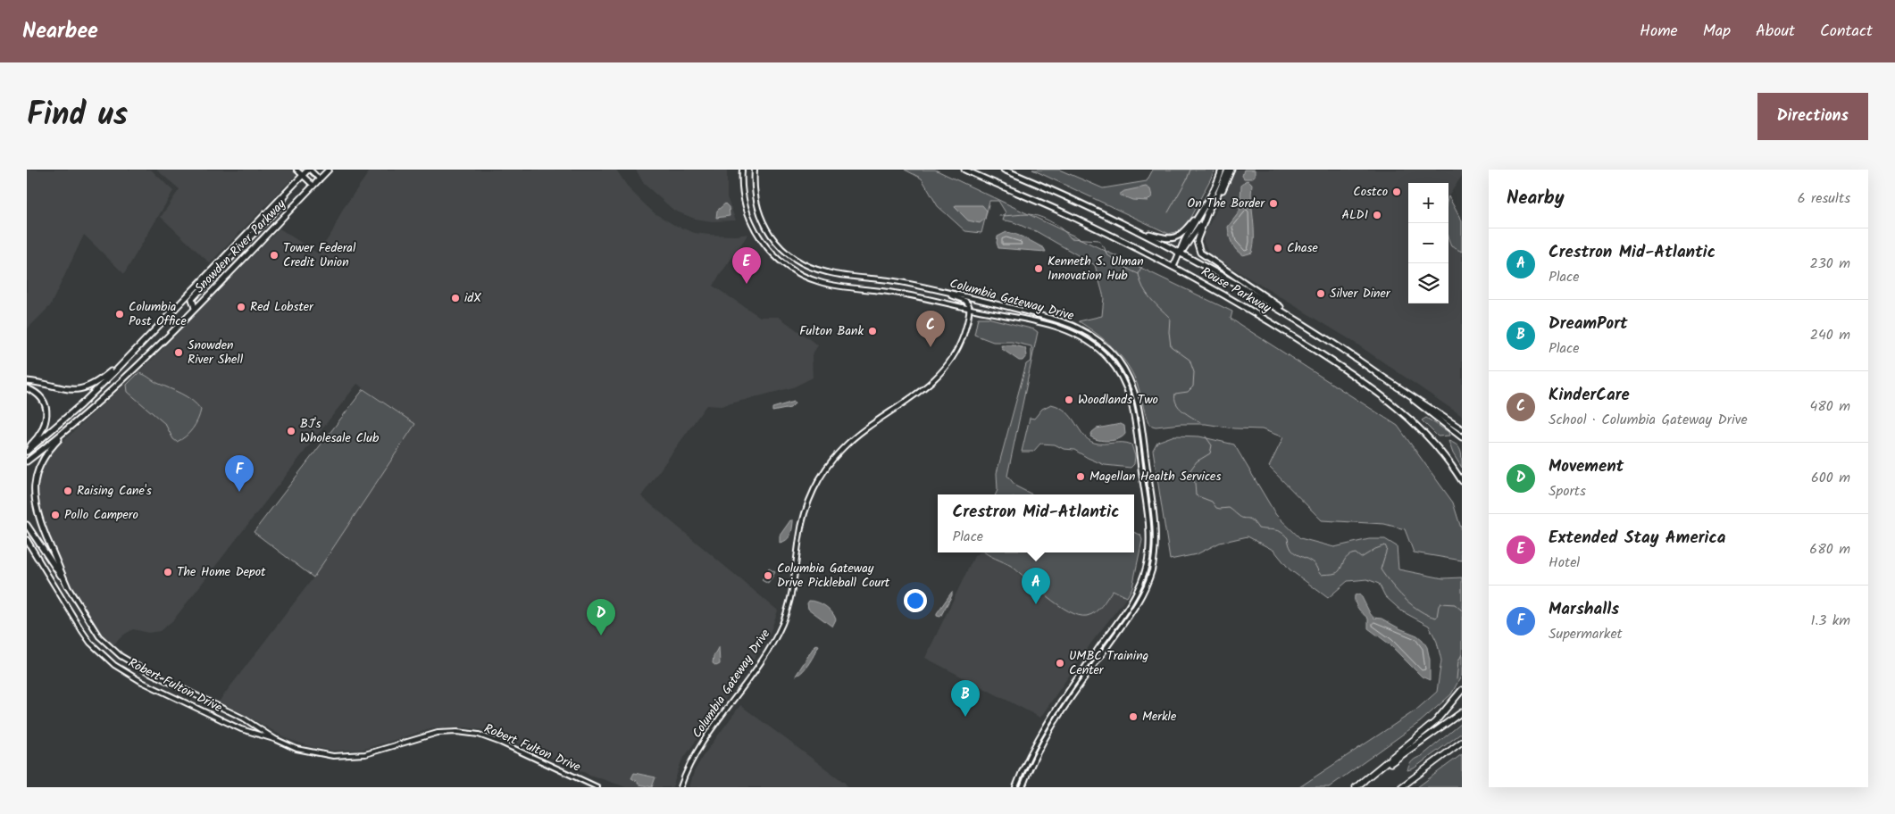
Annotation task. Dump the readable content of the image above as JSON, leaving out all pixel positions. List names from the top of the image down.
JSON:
{
  "streets": {
    "main road": ["Snowden River Parkway", "Rouse Parkway"],
    "street": ["Columbia Gateway Drive", "Robert Fulton Drive"]
  },
  "places": [
    "Costco",
    "On The Border",
    "ALDI",
    "Chase",
    "Tower Federal Credit Union",
    "Kenneth S. Ulman Innovation Hub",
    "Silver Diner",
    "idX",
    "Red Lobster",
    "Columbia Post Office",
    "Fulton Bank",
    "Snowden River Shell",
    "Woodlands Two",
    "BJ's Wholesale Club",
    "Magellan Health Services",
    "Raising Cane's",
    "Pollo Campero",
    "The Home Depot",
    "Columbia Gateway Drive Pickleball Court",
    "UMBC Training Center",
    "Merkle"
  ],
  "page": {
    "header": "Nearbee",
    "nav": [
      "Home",
      "Map",
      "About",
      "Contact"
    ],
    "title": "Find us",
    "buttons": "Directions",
    "heading": ["Nearby", "6 results"],
    "map_buttons": ["+", "−"],
    "list": [
      {
        "mark": "A",
        "name": "Crestron Mid-Atlantic",
        "note": "Place",
        "value": "230 m"
      },
      {
        "mark": "B",
        "name": "DreamPort",
        "note": "Place",
        "value": "240 m"
      },
      {
        "mark": "C",
        "name": "KinderCare",
        "note": "School · Columbia Gateway Drive",
        "value": "480 m"
      },
      {
        "mark": "D",
        "name": "Movement",
        "note": "Sports",
        "value": "600 m"
      },
      {
        "mark": "E",
        "name": "Extended Stay America",
        "note": "Hotel",
        "value": "680 m"
      },
      {
        "mark": "F",
        "name": "Marshalls",
        "note": "Supermarket",
        "value": "1.3 km"
      }
    ],
    "pins": [
      "E",
      "C",
      "F",
      "A",
      "D",
      "B"
    ],
    "popup": ["Crestron Mid-Atlantic", "Place"]
  }
}
